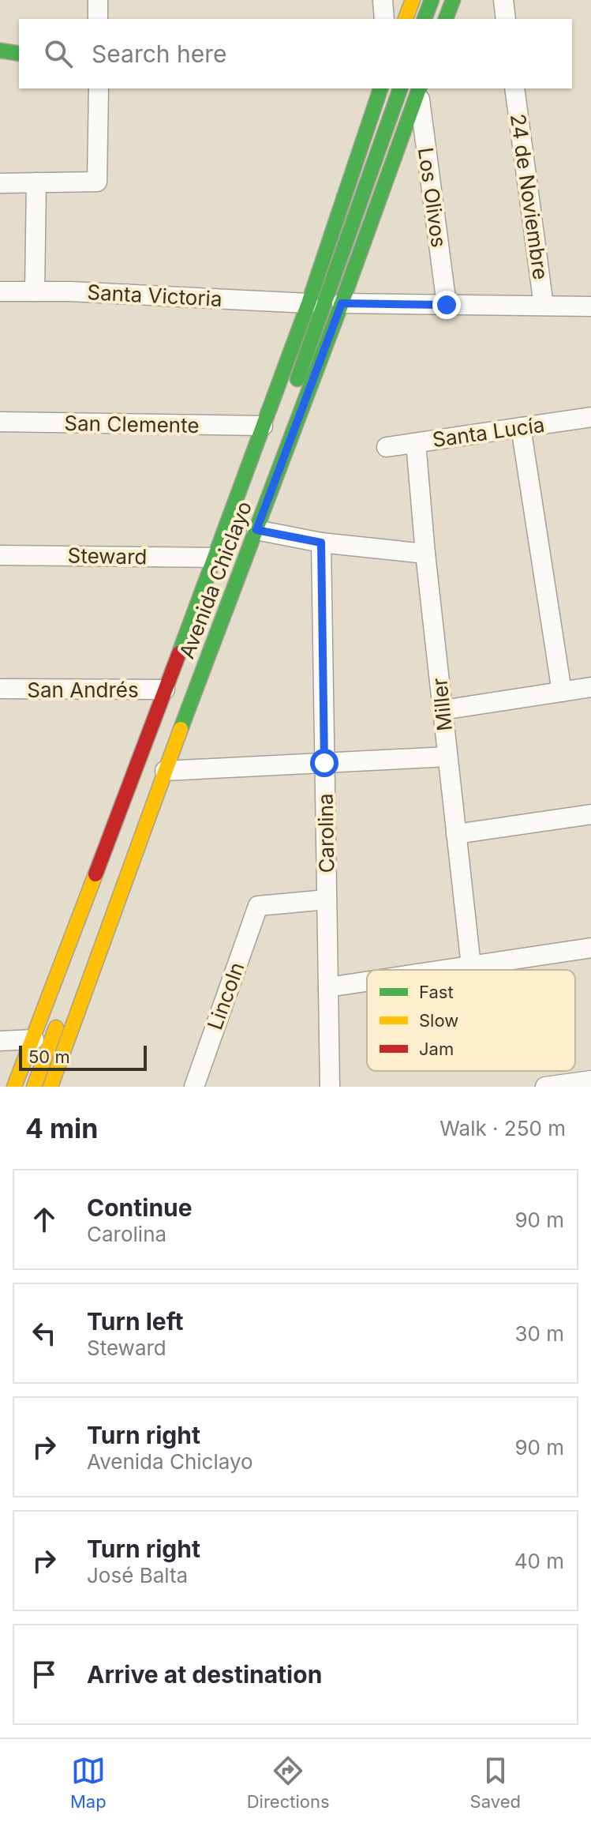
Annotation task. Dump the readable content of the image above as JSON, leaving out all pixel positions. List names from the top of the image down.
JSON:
{
  "streets": {
    "main road": ["Avenida Chiclayo"],
    "street": [
      "24 de Noviembre",
      "Los Olivos",
      "Santa Victoria",
      "San Clemente",
      "Santa Lucía",
      "Steward",
      "San Andrés",
      "Miller",
      "Carolina",
      "Lincoln"
    ]
  },
  "crossings": [
    ["Santa Victoria", "Avenida Chiclayo"],
    ["San Clemente", "Avenida Chiclayo"],
    ["Santa Lucía", "Miller"],
    ["Steward", "Avenida Chiclayo"],
    ["Avenida Chiclayo", "San Andrés"],
    ["Carolina", "Lincoln"]
  ],
  "legend": ["Fast", "Slow", "Jam"],
  "scale_bar": "50 m",
  "page": {
    "search": "Search here",
    "scale": "50 m",
    "heading": ["4 min", "Walk · 250 m"],
    "list": [
      ["Continue", "Carolina", "90 m"],
      ["Turn left", "Steward", "30 m"],
      ["Turn right", "Avenida Chiclayo", "90 m"],
      ["Turn right", "José Balta", "40 m"],
      "Arrive at destination"
    ],
    "nav": ["Map", "Directions", "Saved"]
  }
}
